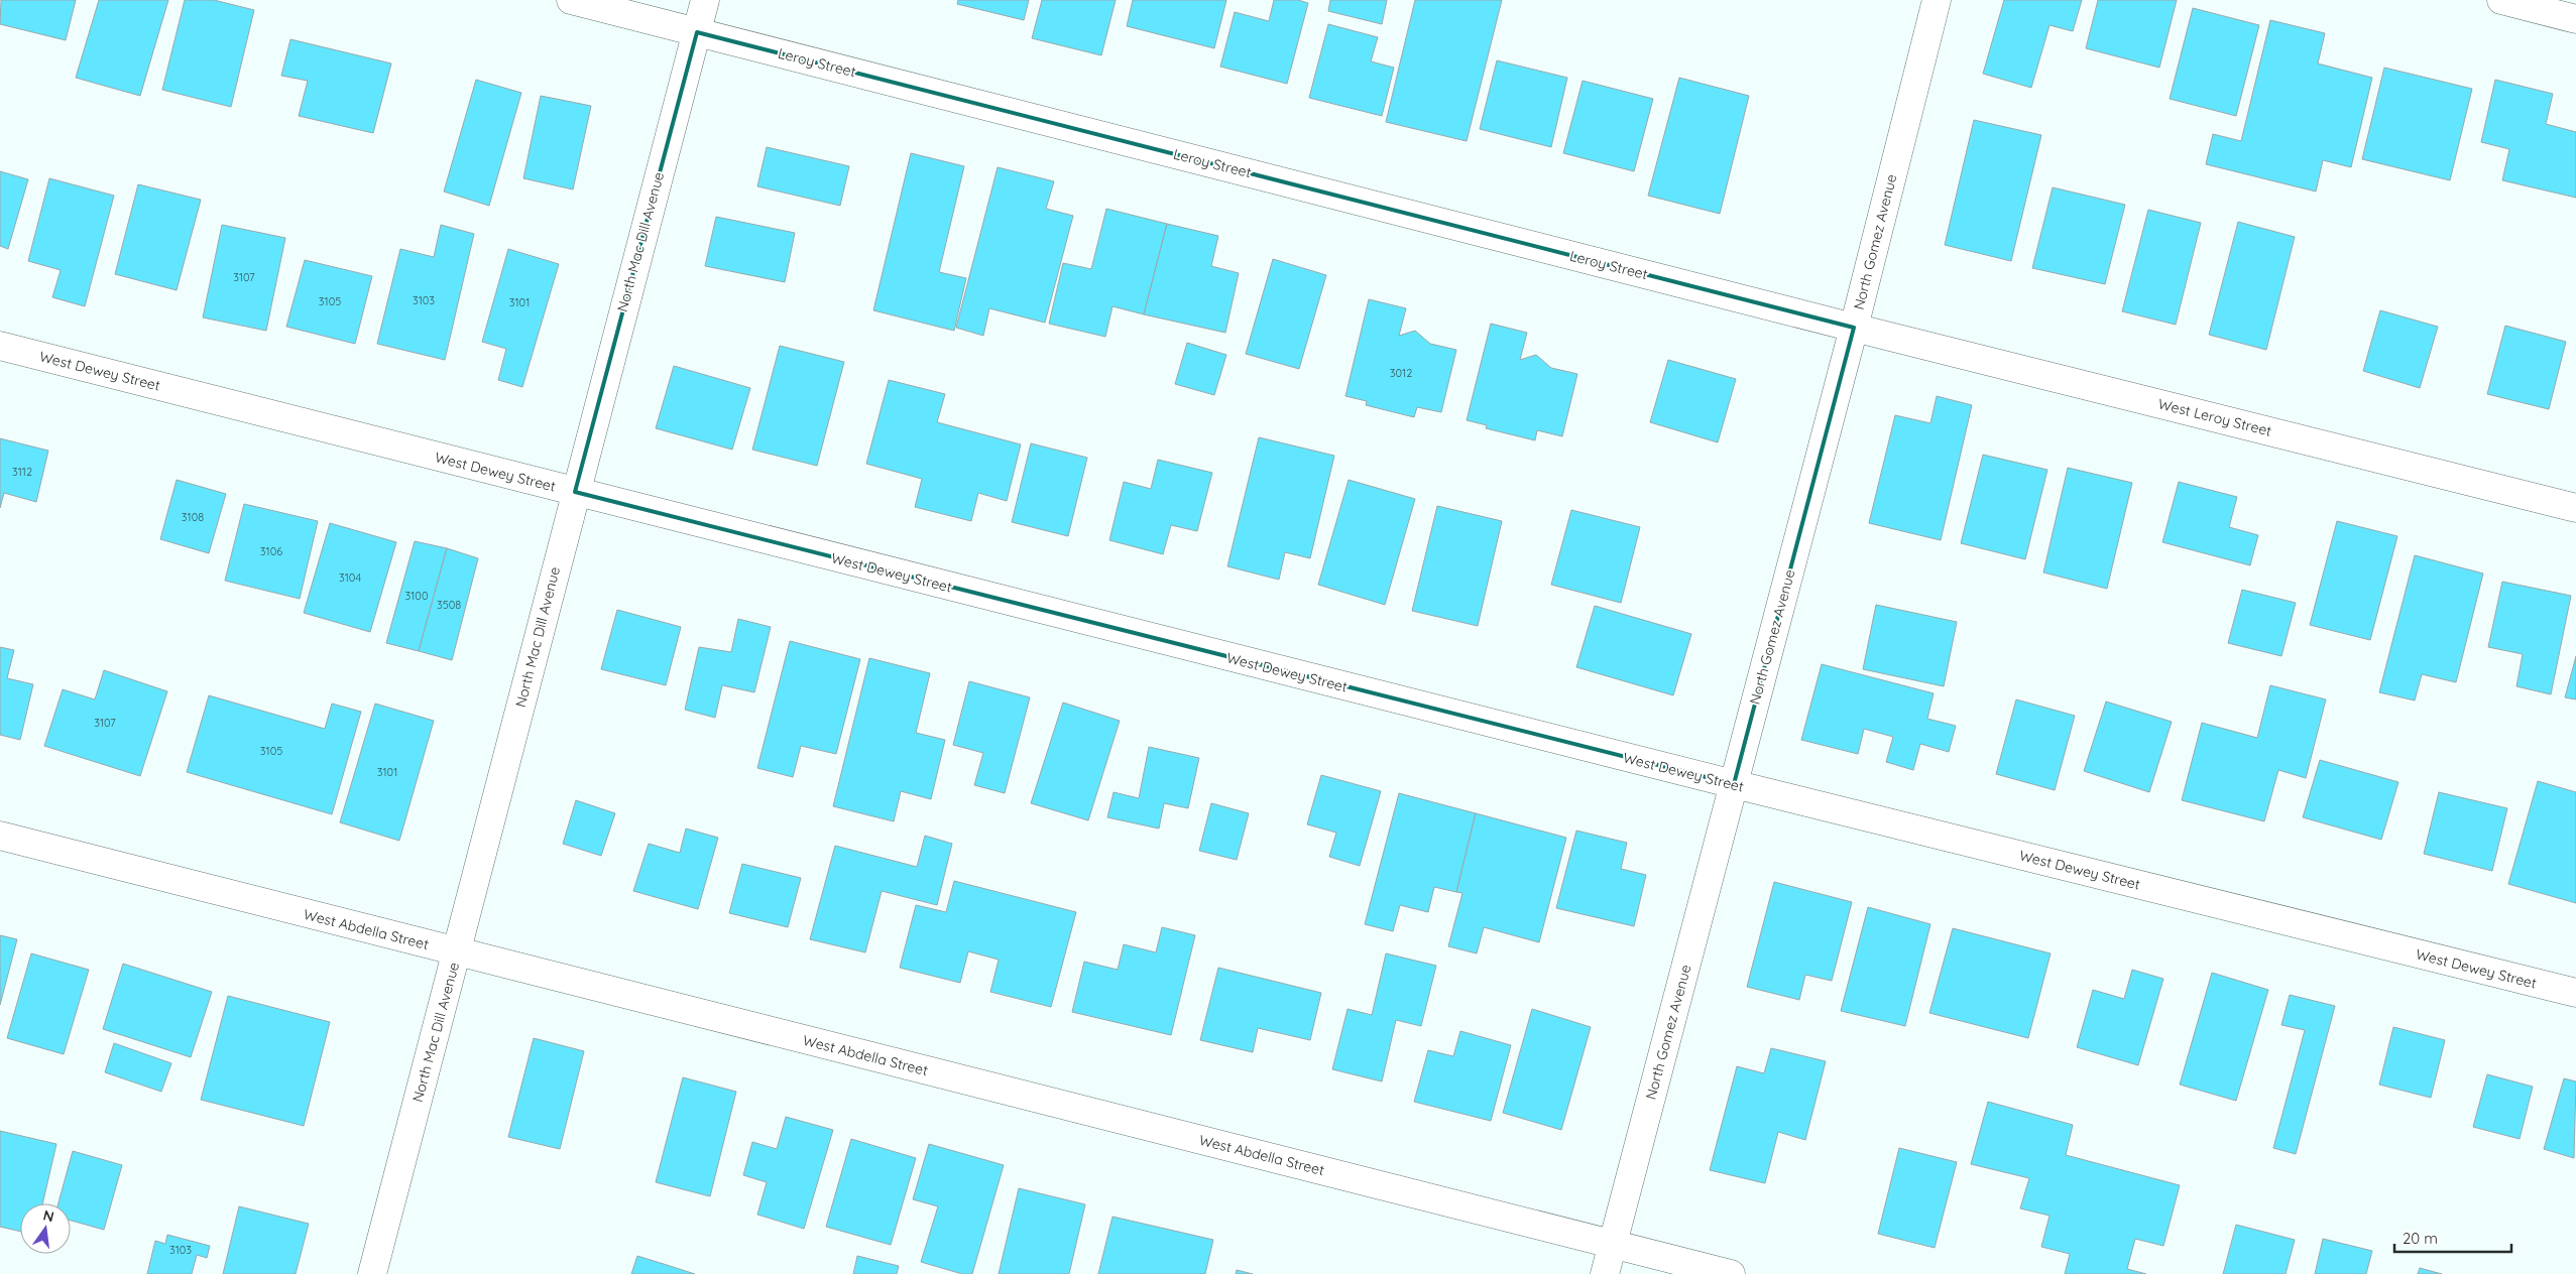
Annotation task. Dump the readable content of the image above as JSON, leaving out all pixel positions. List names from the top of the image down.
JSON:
{
  "streets": {
    "street": [
      "Leroy Street",
      "North Mac Dill Avenue",
      "North Gomez Avenue",
      "West Dewey Street",
      "West Leroy Street",
      "West Abdella Street"
    ]
  },
  "crossings": [
    ["Leroy Street", "North Mac Dill Avenue"],
    ["Leroy Street", "North Gomez Avenue"],
    ["Leroy Street", "West Leroy Street"],
    ["North Mac Dill Avenue", "West Dewey Street"],
    ["North Mac Dill Avenue", "West Abdella Street"],
    ["North Gomez Avenue", "West Dewey Street"],
    ["North Gomez Avenue", "West Leroy Street"],
    ["North Gomez Avenue", "West Abdella Street"]
  ],
  "house_numbers": [
    "3107",
    "3103",
    "3105",
    "3101",
    "3012",
    "3112",
    "3108",
    "3106",
    "3104",
    "3100",
    "3508",
    "3107",
    "3105",
    "3101",
    "3103"
  ],
  "scale_bar": "20 m",
  "north": "top"
}
